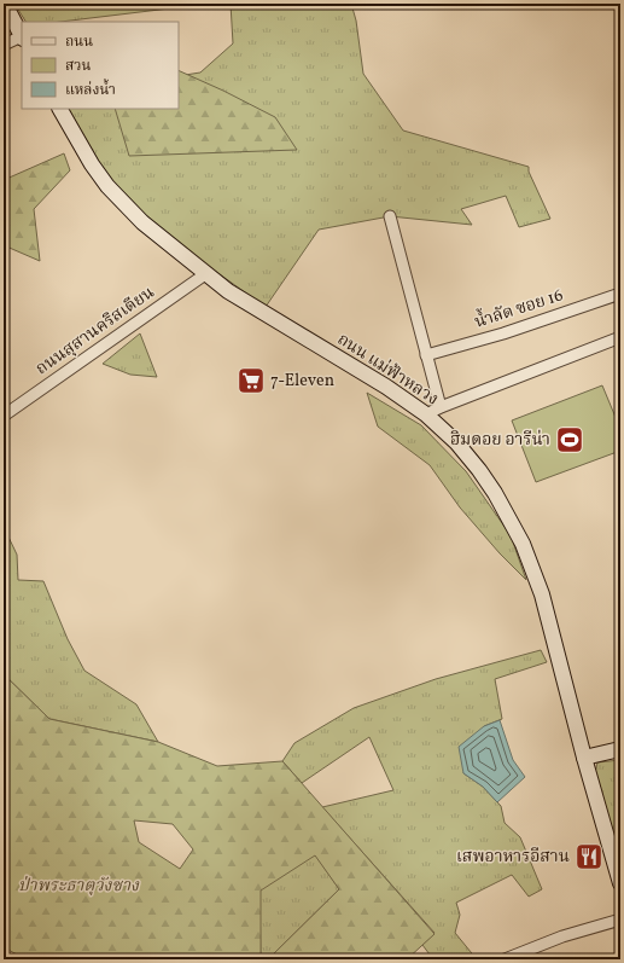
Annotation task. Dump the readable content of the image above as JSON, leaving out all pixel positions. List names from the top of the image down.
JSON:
{
  "streets": {
    "street": ["น้ำลัด ซอย 16", "ถนนสุสานคริสเตียน", "ถนน แม่ฟ้าหลวง"]
  },
  "crossings": [
    ["ถนนสุสานคริสเตียน", "ถนน แม่ฟ้าหลวง"]
  ],
  "parks": ["ป่าพระธาตุวังซาง"],
  "places": {
    "supermarket": ["7-Eleven"],
    "sports": ["ฮิมดอย อารีน่า"],
    "restaurant": ["เสพอาหารอีสาน"]
  },
  "legend": ["ถนน", "สวน", "แหล่งน้ำ"]
}
